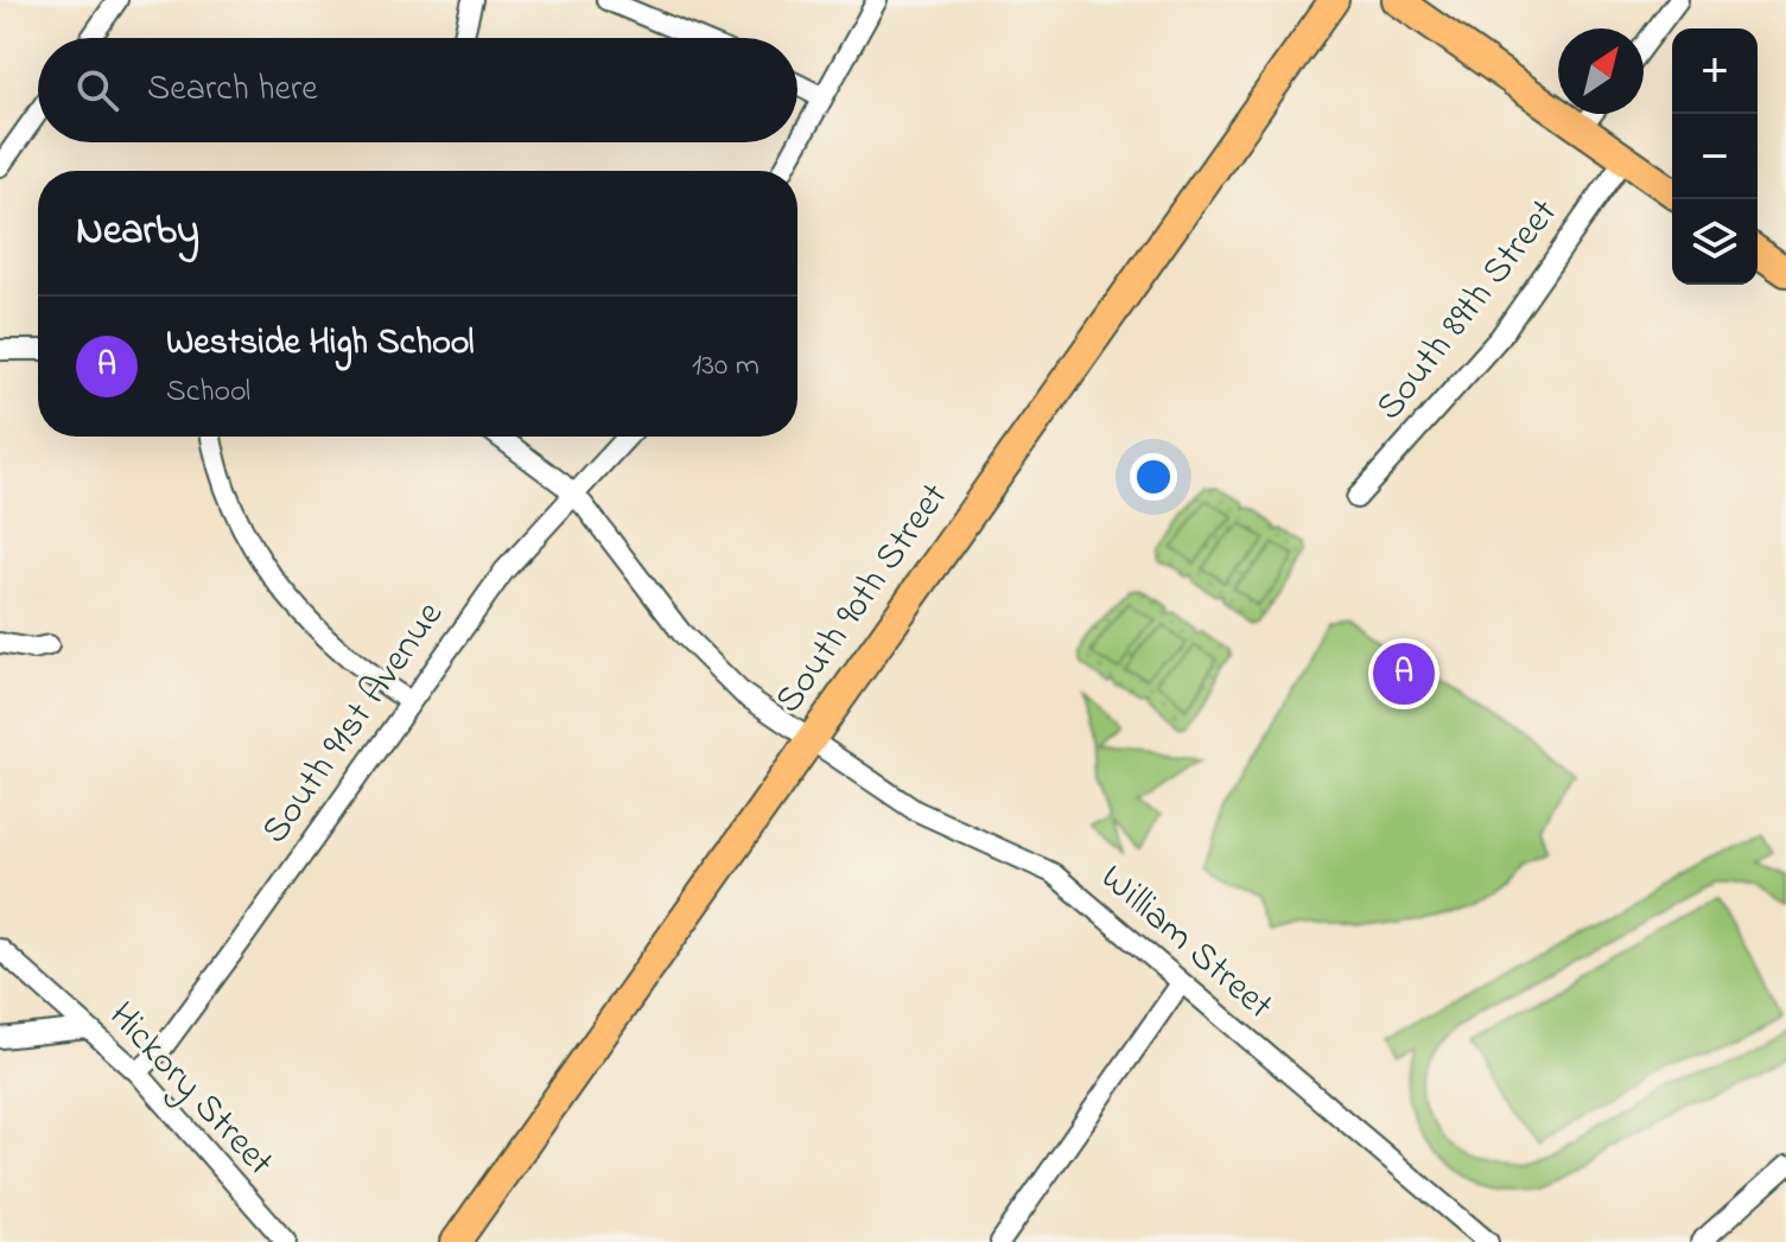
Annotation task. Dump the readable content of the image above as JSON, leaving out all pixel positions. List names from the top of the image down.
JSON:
{
  "streets": {
    "main road": ["South 90th Street"],
    "street": [
      "South 89th Street",
      "South 91st Avenue",
      "William Street",
      "Hickory Street"
    ]
  },
  "crossings": [
    ["South 90th Street", "William Street"],
    ["South 91st Avenue", "William Street"],
    ["South 91st Avenue", "Hickory Street"]
  ],
  "north": "top right",
  "page": {
    "map_buttons": ["+", "−"],
    "search": "Search here",
    "heading": "Nearby",
    "list": [
      {
        "mark": "A",
        "name": "Westside High School",
        "note": "School",
        "value": "130 m"
      }
    ],
    "pins": "A"
  }
}
